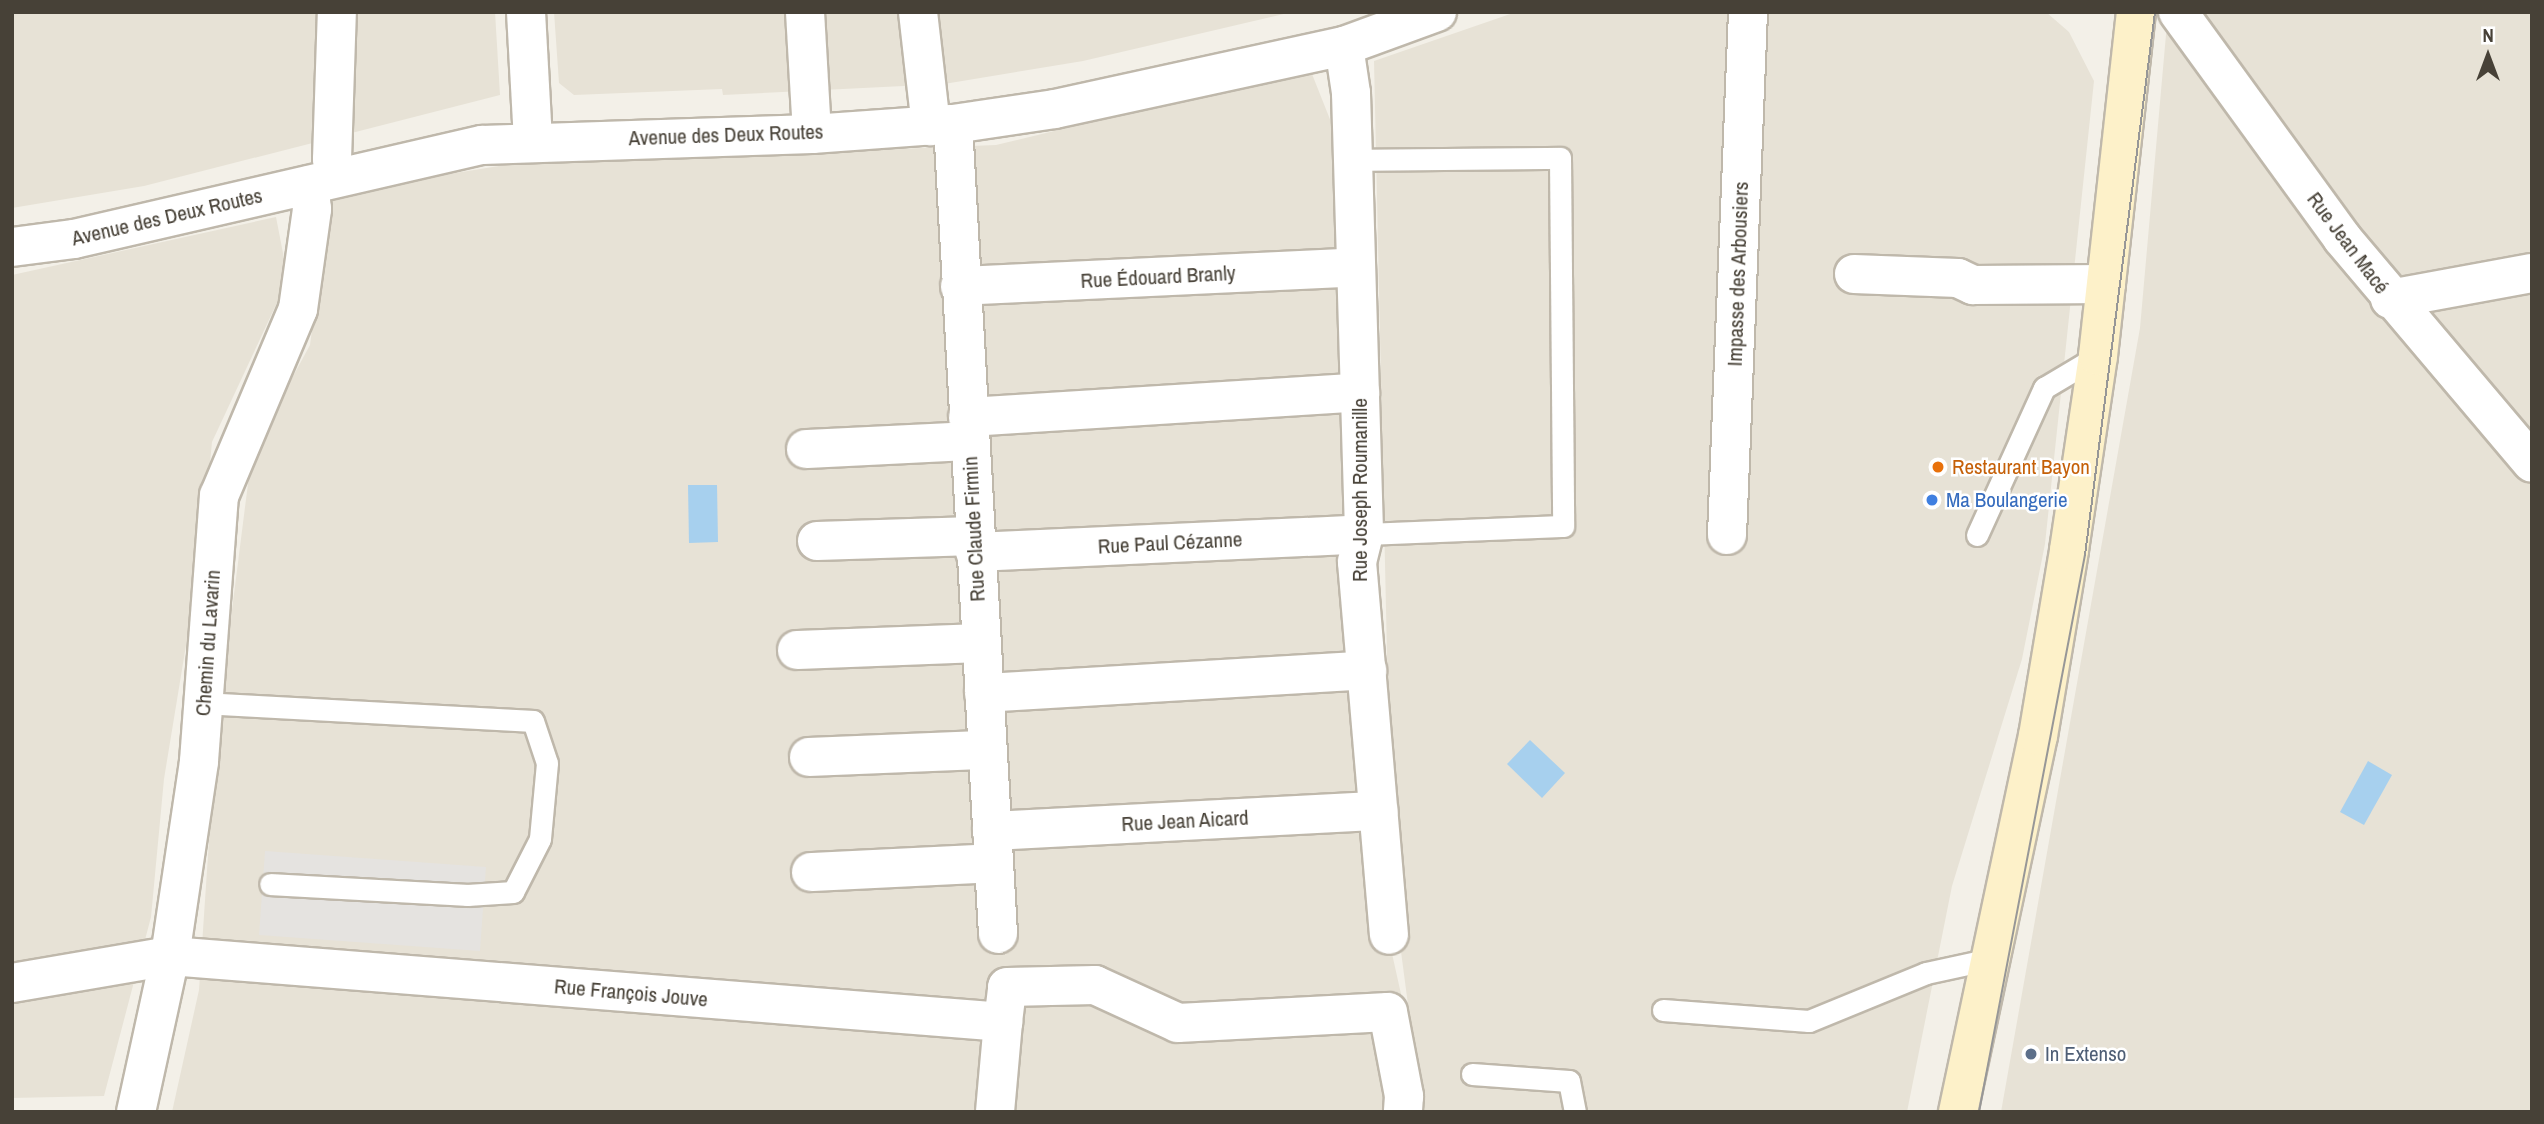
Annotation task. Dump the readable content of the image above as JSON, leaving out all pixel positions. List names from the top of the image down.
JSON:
{
  "streets": {
    "street": [
      "Avenue des Deux Routes",
      "Rue Jean Macé",
      "Impasse des Arbousiers",
      "Rue Édouard Branly",
      "Rue Joseph Roumanille",
      "Rue Claude Firmin",
      "Rue Paul Cézanne",
      "Chemin du Lavarin",
      "Rue Jean Aicard",
      "Rue François Jouve"
    ]
  },
  "crossings": [
    ["Avenue des Deux Routes", "Rue Joseph Roumanille"],
    ["Avenue des Deux Routes", "Rue Claude Firmin"],
    ["Avenue des Deux Routes", "Chemin du Lavarin"],
    ["Rue Édouard Branly", "Rue Joseph Roumanille"],
    ["Rue Édouard Branly", "Rue Claude Firmin"],
    ["Rue Joseph Roumanille", "Rue Paul Cézanne"],
    ["Rue Joseph Roumanille", "Rue Jean Aicard"],
    ["Rue Claude Firmin", "Rue Paul Cézanne"],
    ["Rue Claude Firmin", "Rue Jean Aicard"],
    ["Chemin du Lavarin", "Rue François Jouve"]
  ],
  "places": ["Restaurant Bayon", "Ma Boulangerie", "In Extenso"],
  "north": "top"
}
